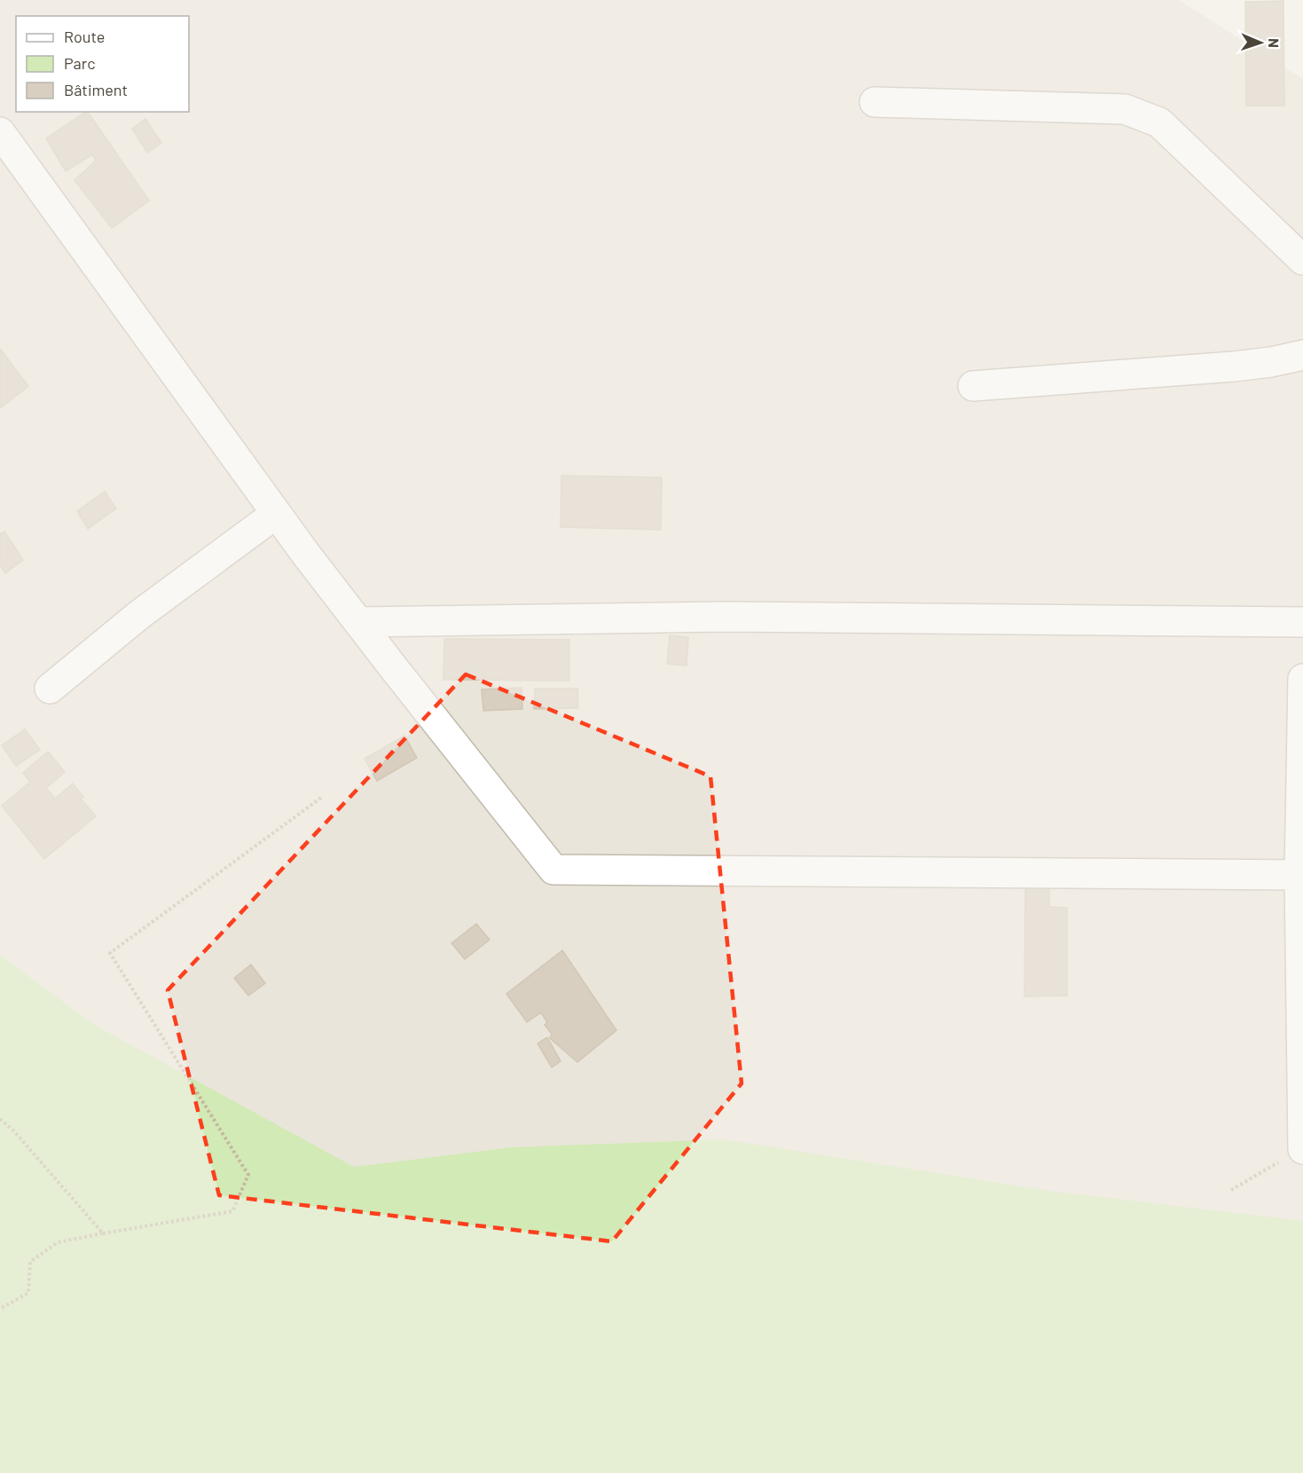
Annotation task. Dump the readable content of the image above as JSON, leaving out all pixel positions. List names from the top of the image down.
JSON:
{
  "legend": ["Route", "Parc", "Bâtiment"],
  "north": "right"
}
